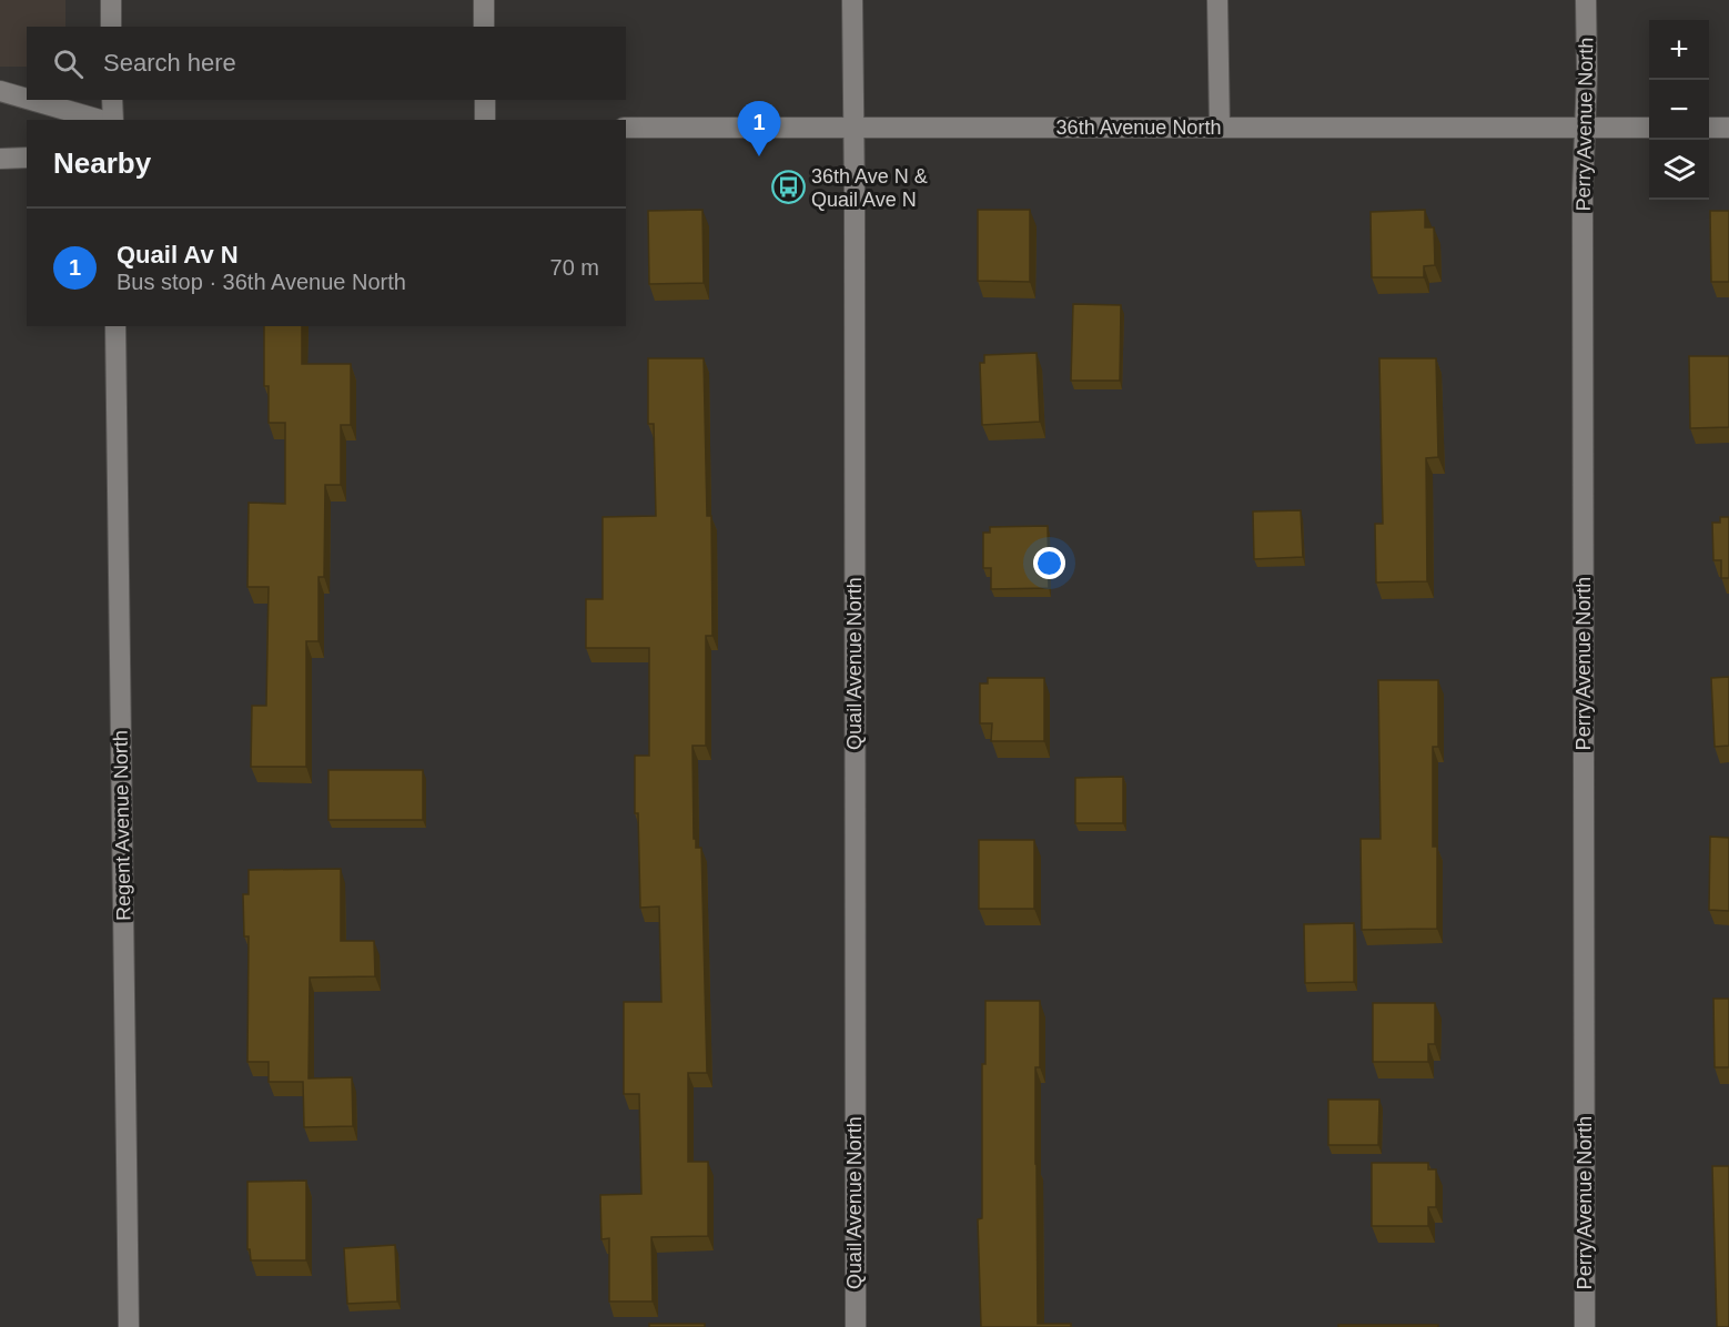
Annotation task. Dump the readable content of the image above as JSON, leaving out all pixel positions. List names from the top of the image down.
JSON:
{
  "streets": {
    "street": [
      "Perry Avenue North",
      "36th Avenue North",
      "Quail Avenue North",
      "Regent Avenue North"
    ]
  },
  "crossings": [
    ["Perry Avenue North", "36th Avenue North"],
    ["36th Avenue North", "Quail Avenue North"]
  ],
  "places": {
    "bus stop": ["36th Ave N & Quail Ave N"]
  },
  "page": {
    "map_buttons": ["+", "−"],
    "search": "Search here",
    "pins": "1",
    "heading": "Nearby",
    "list": [
      {
        "mark": "1",
        "name": "Quail Av N",
        "note": "Bus stop · 36th Avenue North",
        "value": "70 m"
      }
    ]
  }
}
